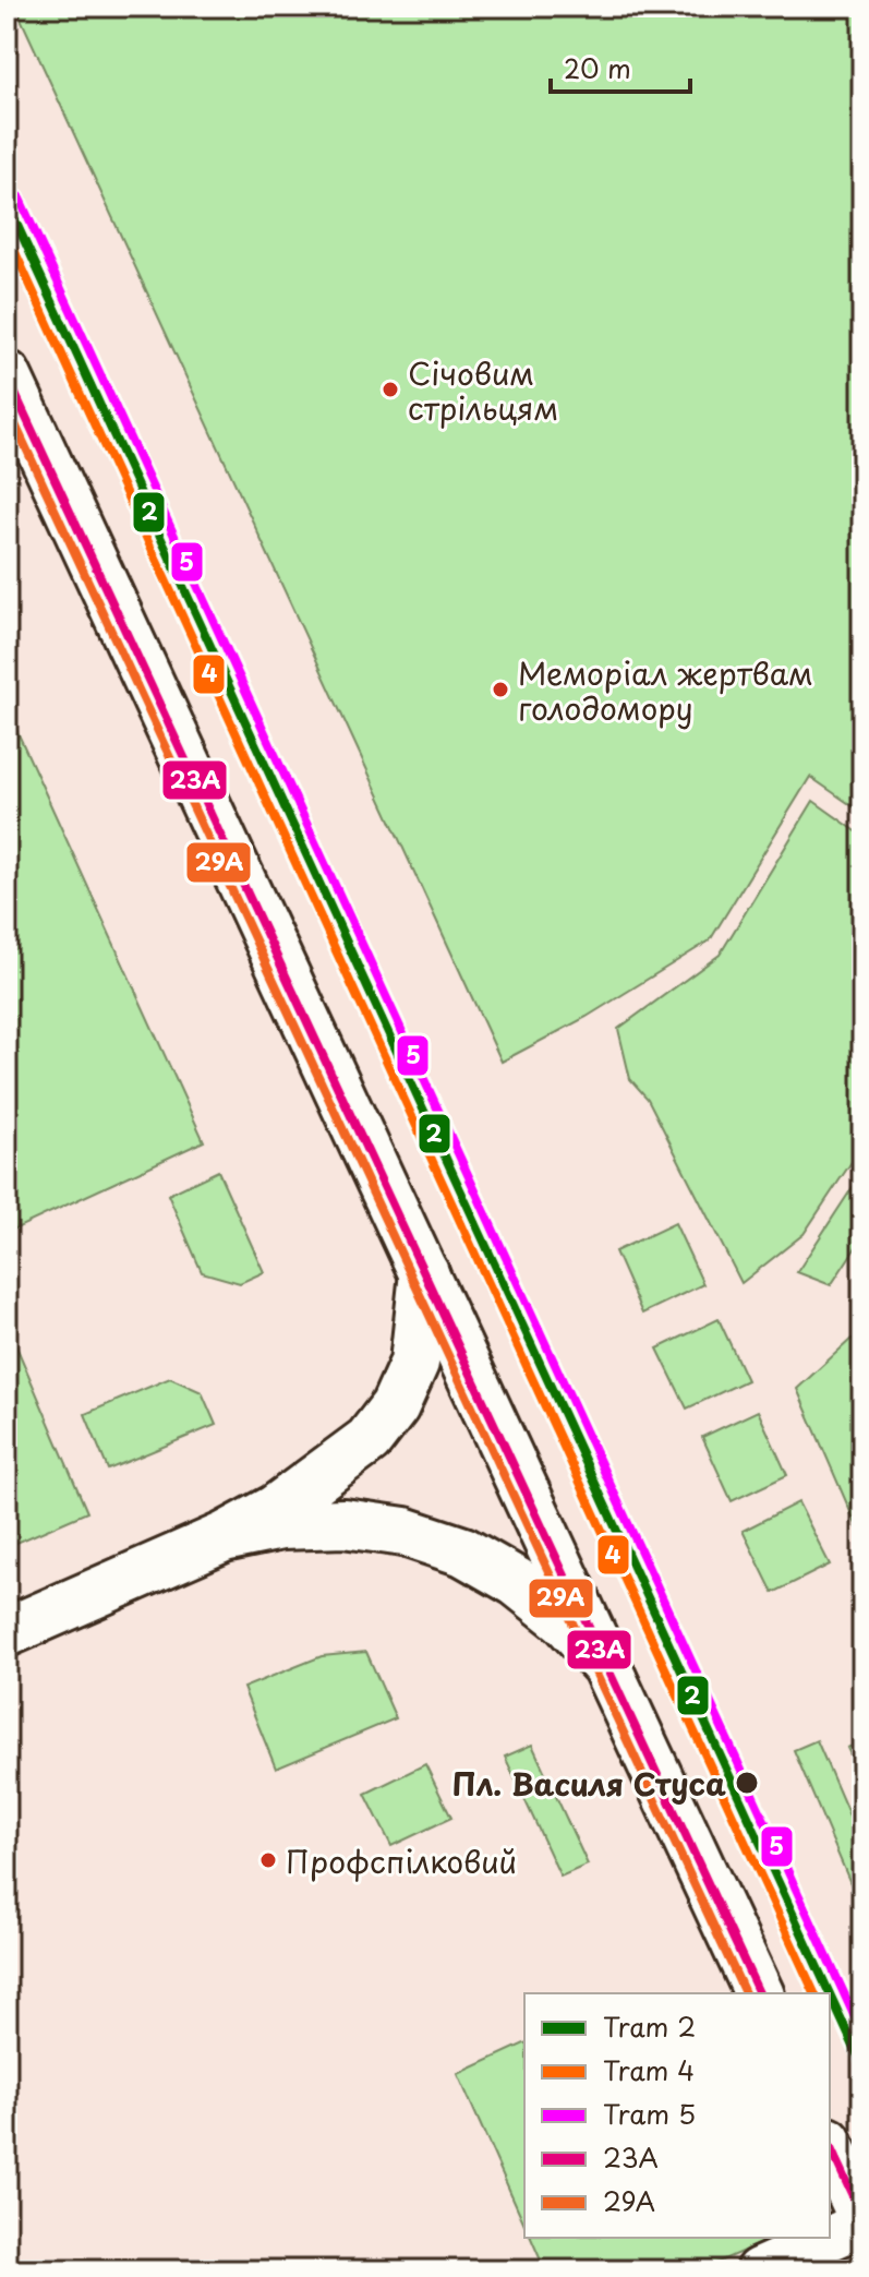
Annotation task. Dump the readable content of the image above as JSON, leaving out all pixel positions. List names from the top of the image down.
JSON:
{
  "places": [
    "Січовим стрільцям",
    "Меморіал жертвам голодомору",
    "Пл. Василя Стуса",
    "Профспілковий"
  ],
  "lines": [
    "tram line 5",
    "tram line 2",
    "tram line 4",
    "transit line 23А",
    "transit line 29А"
  ],
  "legend": [
    "Tram 2",
    "Tram 4",
    "Tram 5",
    "23А",
    "29А"
  ],
  "scale_bar": "20 m"
}
